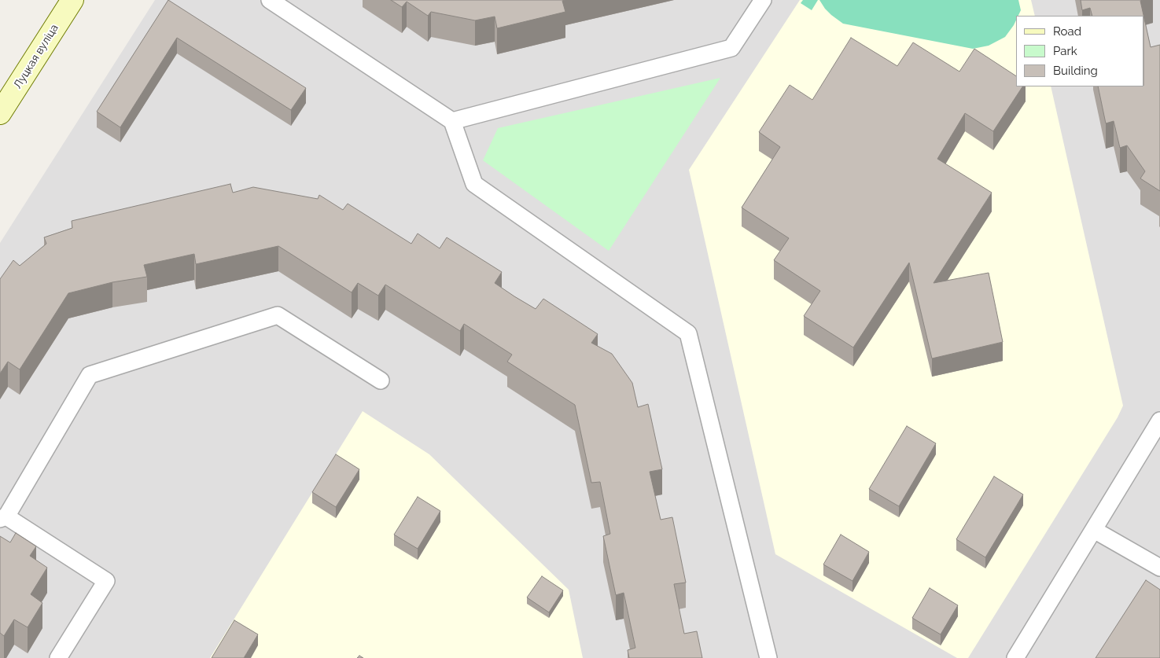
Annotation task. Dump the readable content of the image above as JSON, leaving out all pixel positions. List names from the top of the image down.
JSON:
{
  "streets": {
    "main road": ["Луцкая вуліца"]
  },
  "legend": ["Road", "Park", "Building"]
}
